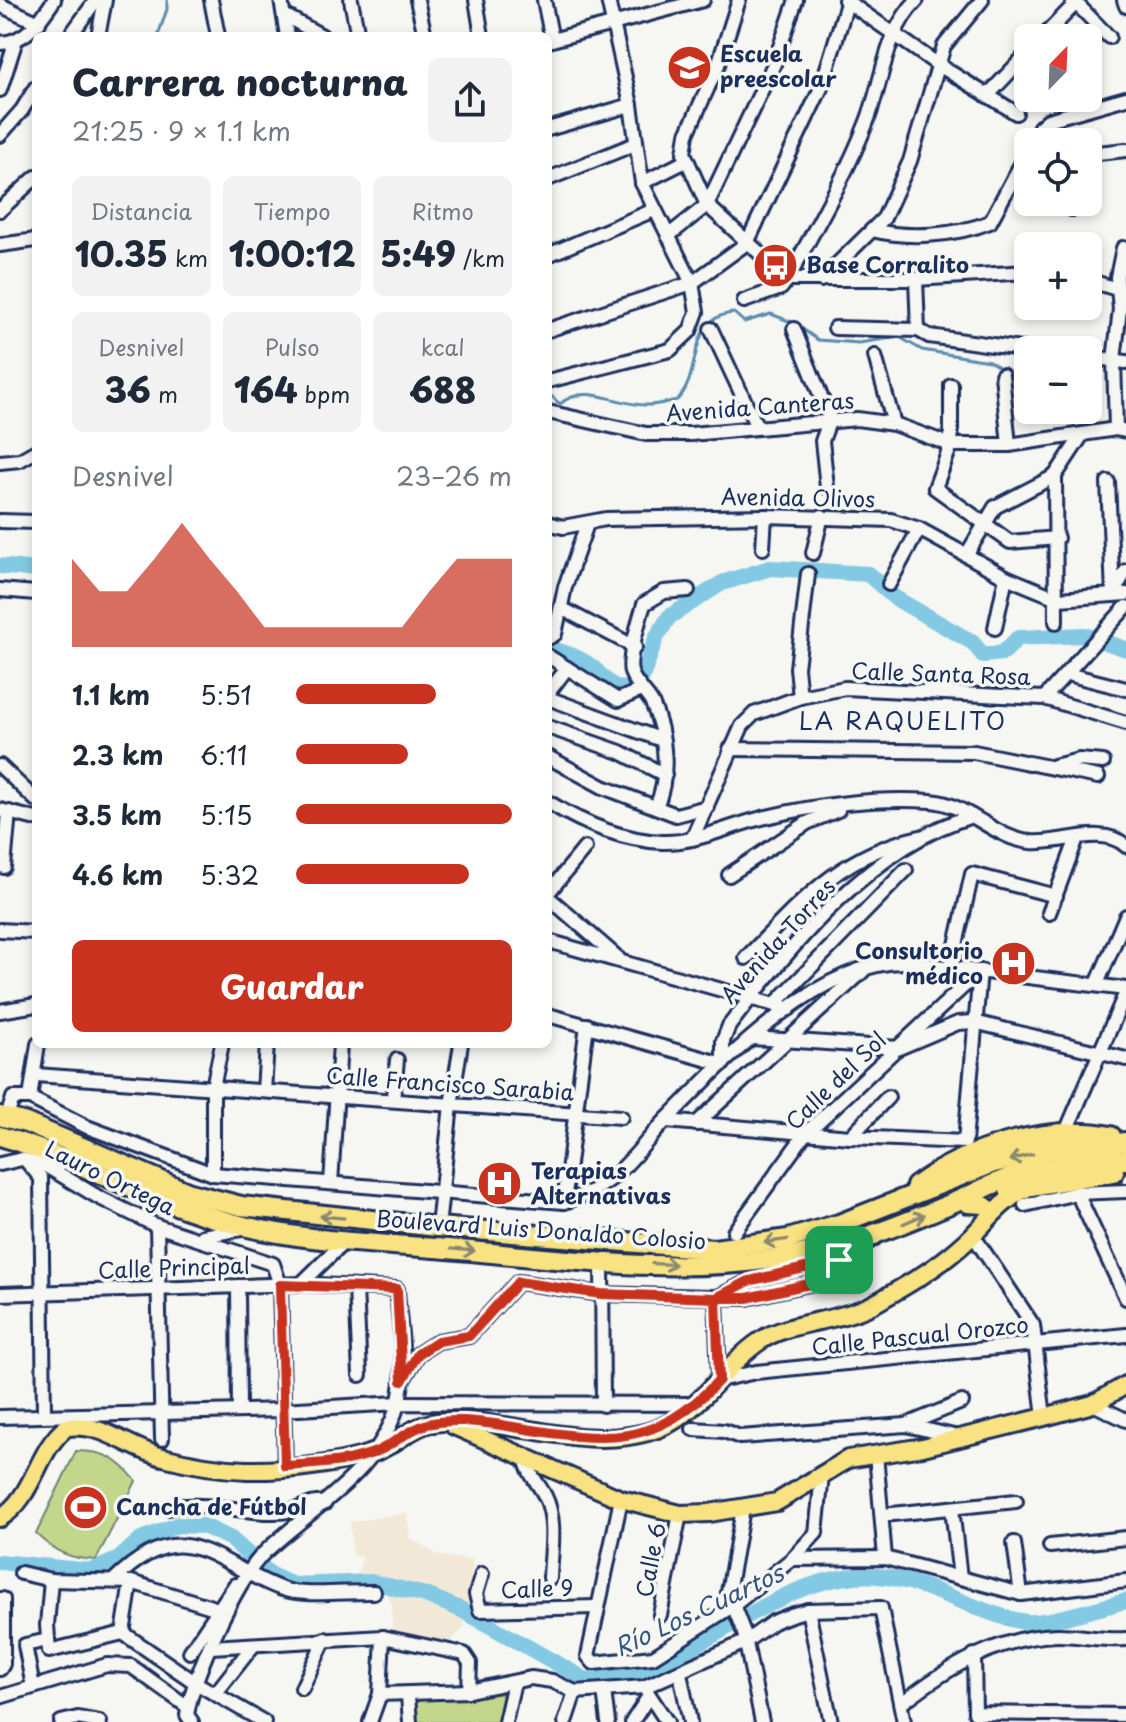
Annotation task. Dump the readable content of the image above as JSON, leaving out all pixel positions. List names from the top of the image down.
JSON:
{
  "streets": {
    "highway": ["Boulevard Luis Donaldo Colosio"],
    "street": [
      "Avenida Canteras",
      "Avenida Olivos",
      "Calle Santa Rosa",
      "Avenida Torres",
      "Calle del Sol",
      "Calle Francisco Sarabia",
      "Lauro Ortega",
      "Calle Principal",
      "Calle Pascual Orozco",
      "Calle 6",
      "Calle 9"
    ]
  },
  "crossings": [
    ["Lauro Ortega", "Calle Principal"]
  ],
  "districts": ["LA RAQUELITO"],
  "water": ["Río Los Cuartos"],
  "places": {
    "school or university": ["Escuela preescolar"],
    "bus stop": ["Base Corralito"],
    "hospital": ["Consultorio médico", "Terapias Alternativas"],
    "sports": ["Cancha de Fútbol"]
  },
  "north": "top right",
  "page": {
    "map_buttons": ["+", "−"],
    "heading": ["Carrera nocturna", "21:25 · 9 × 1.1 km"],
    "stats": [
      ["Distancia", "10.35 km"],
      ["Tiempo", "1:00:12"],
      ["Ritmo", "5:49 /km"],
      ["Desnivel", "36 m"],
      ["Pulso", "164 bpm"],
      ["kcal", "688"]
    ],
    "chart": ["Desnivel", "23–26 m"],
    "list": [
      {
        "name": "1.1 km",
        "note": "5:51"
      },
      {
        "name": "2.3 km",
        "note": "6:11"
      },
      {
        "name": "3.5 km",
        "note": "5:15"
      },
      {
        "name": "4.6 km",
        "note": "5:32"
      }
    ],
    "buttons": "Guardar"
  }
}
